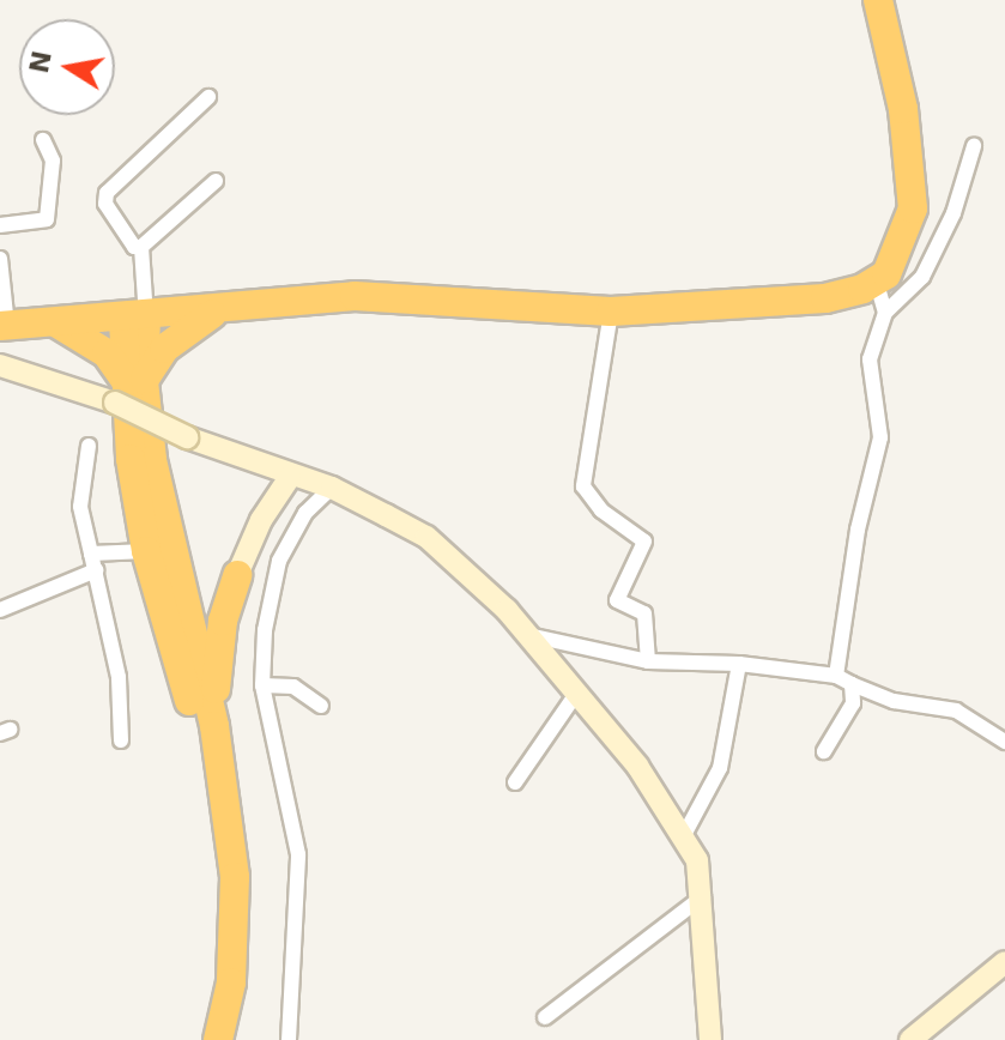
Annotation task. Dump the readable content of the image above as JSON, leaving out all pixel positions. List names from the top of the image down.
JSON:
{
  "north": "left"
}
